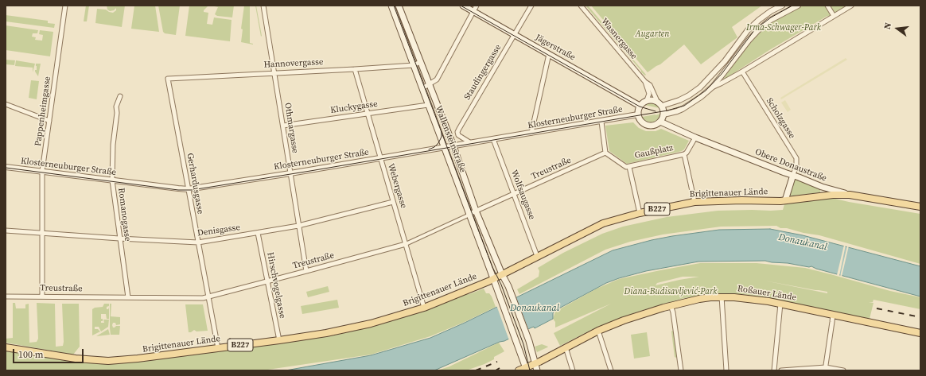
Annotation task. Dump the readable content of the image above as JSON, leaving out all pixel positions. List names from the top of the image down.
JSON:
{
  "streets": {
    "main road": [
      "Jägerstraße",
      "Wallensteinstraße",
      "Obere Donaustraße",
      "Brigittenauer Lände",
      "B227",
      "Roßauer Lände"
    ],
    "street": [
      "Wasnergasse",
      "Hannovergasse",
      "Staudingergasse",
      "Kluckygasse",
      "Pappenheimgasse",
      "Klosterneuburger Straße",
      "Scholzgasse",
      "Othmargasse",
      "Gaußplatz",
      "Treustraße",
      "Gerhardusgasse",
      "Webergasse",
      "Wolfsaugasse",
      "Romanogasse",
      "Denisgasse",
      "Hirschvogelgasse"
    ]
  },
  "crossings": [
    ["Wasnergasse", "Jägerstraße"],
    ["Wasnergasse", "Klosterneuburger Straße"],
    ["Wasnergasse", "Obere Donaustraße"],
    ["Jägerstraße", "Staudingergasse"],
    ["Jägerstraße", "Klosterneuburger Straße"],
    ["Jägerstraße", "Obere Donaustraße"],
    ["Hannovergasse", "Othmargasse"],
    ["Hannovergasse", "Wallensteinstraße"],
    ["Hannovergasse", "Gerhardusgasse"],
    ["Hannovergasse", "Webergasse"],
    ["Staudingergasse", "Klosterneuburger Straße"],
    ["Kluckygasse", "Othmargasse"],
    ["Kluckygasse", "Wallensteinstraße"],
    ["Kluckygasse", "Webergasse"],
    ["Pappenheimgasse", "Klosterneuburger Straße"],
    ["Pappenheimgasse", "Treustraße"],
    ["Pappenheimgasse", "Denisgasse"],
    ["Klosterneuburger Straße", "Othmargasse"],
    ["Klosterneuburger Straße", "Wallensteinstraße"],
    ["Klosterneuburger Straße", "Obere Donaustraße"],
    ["Klosterneuburger Straße", "Gerhardusgasse"],
    ["Klosterneuburger Straße", "Webergasse"],
    ["Klosterneuburger Straße", "Wolfsaugasse"],
    ["Klosterneuburger Straße", "Romanogasse"],
    ["Scholzgasse", "Obere Donaustraße"],
    ["Othmargasse", "Treustraße"],
    ["Othmargasse", "Denisgasse"],
    ["Wallensteinstraße", "Treustraße"],
    ["Wallensteinstraße", "Brigittenauer Lände"],
    ["Wallensteinstraße", "Roßauer Lände"],
    ["Gaußplatz", "Obere Donaustraße"],
    ["Gaußplatz", "Treustraße"],
    ["Obere Donaustraße", "Brigittenauer Lände"],
    ["Treustraße", "Gerhardusgasse"],
    ["Treustraße", "Webergasse"],
    ["Treustraße", "Wolfsaugasse"],
    ["Treustraße", "Romanogasse"],
    ["Treustraße", "Hirschvogelgasse"],
    ["Gerhardusgasse", "Brigittenauer Lände"],
    ["Gerhardusgasse", "Denisgasse"],
    ["Webergasse", "Brigittenauer Lände"],
    ["Webergasse", "Denisgasse"],
    ["Brigittenauer Lände", "Wolfsaugasse"],
    ["Brigittenauer Lände", "Hirschvogelgasse"],
    ["Romanogasse", "Denisgasse"],
    ["Denisgasse", "Hirschvogelgasse"]
  ],
  "water": ["Donaukanal"],
  "parks": ["Irma-Schwager-Park", "Augarten", "Diana-Budisavljević-Park"],
  "scale_bar": "100 m",
  "north": "left"
}
